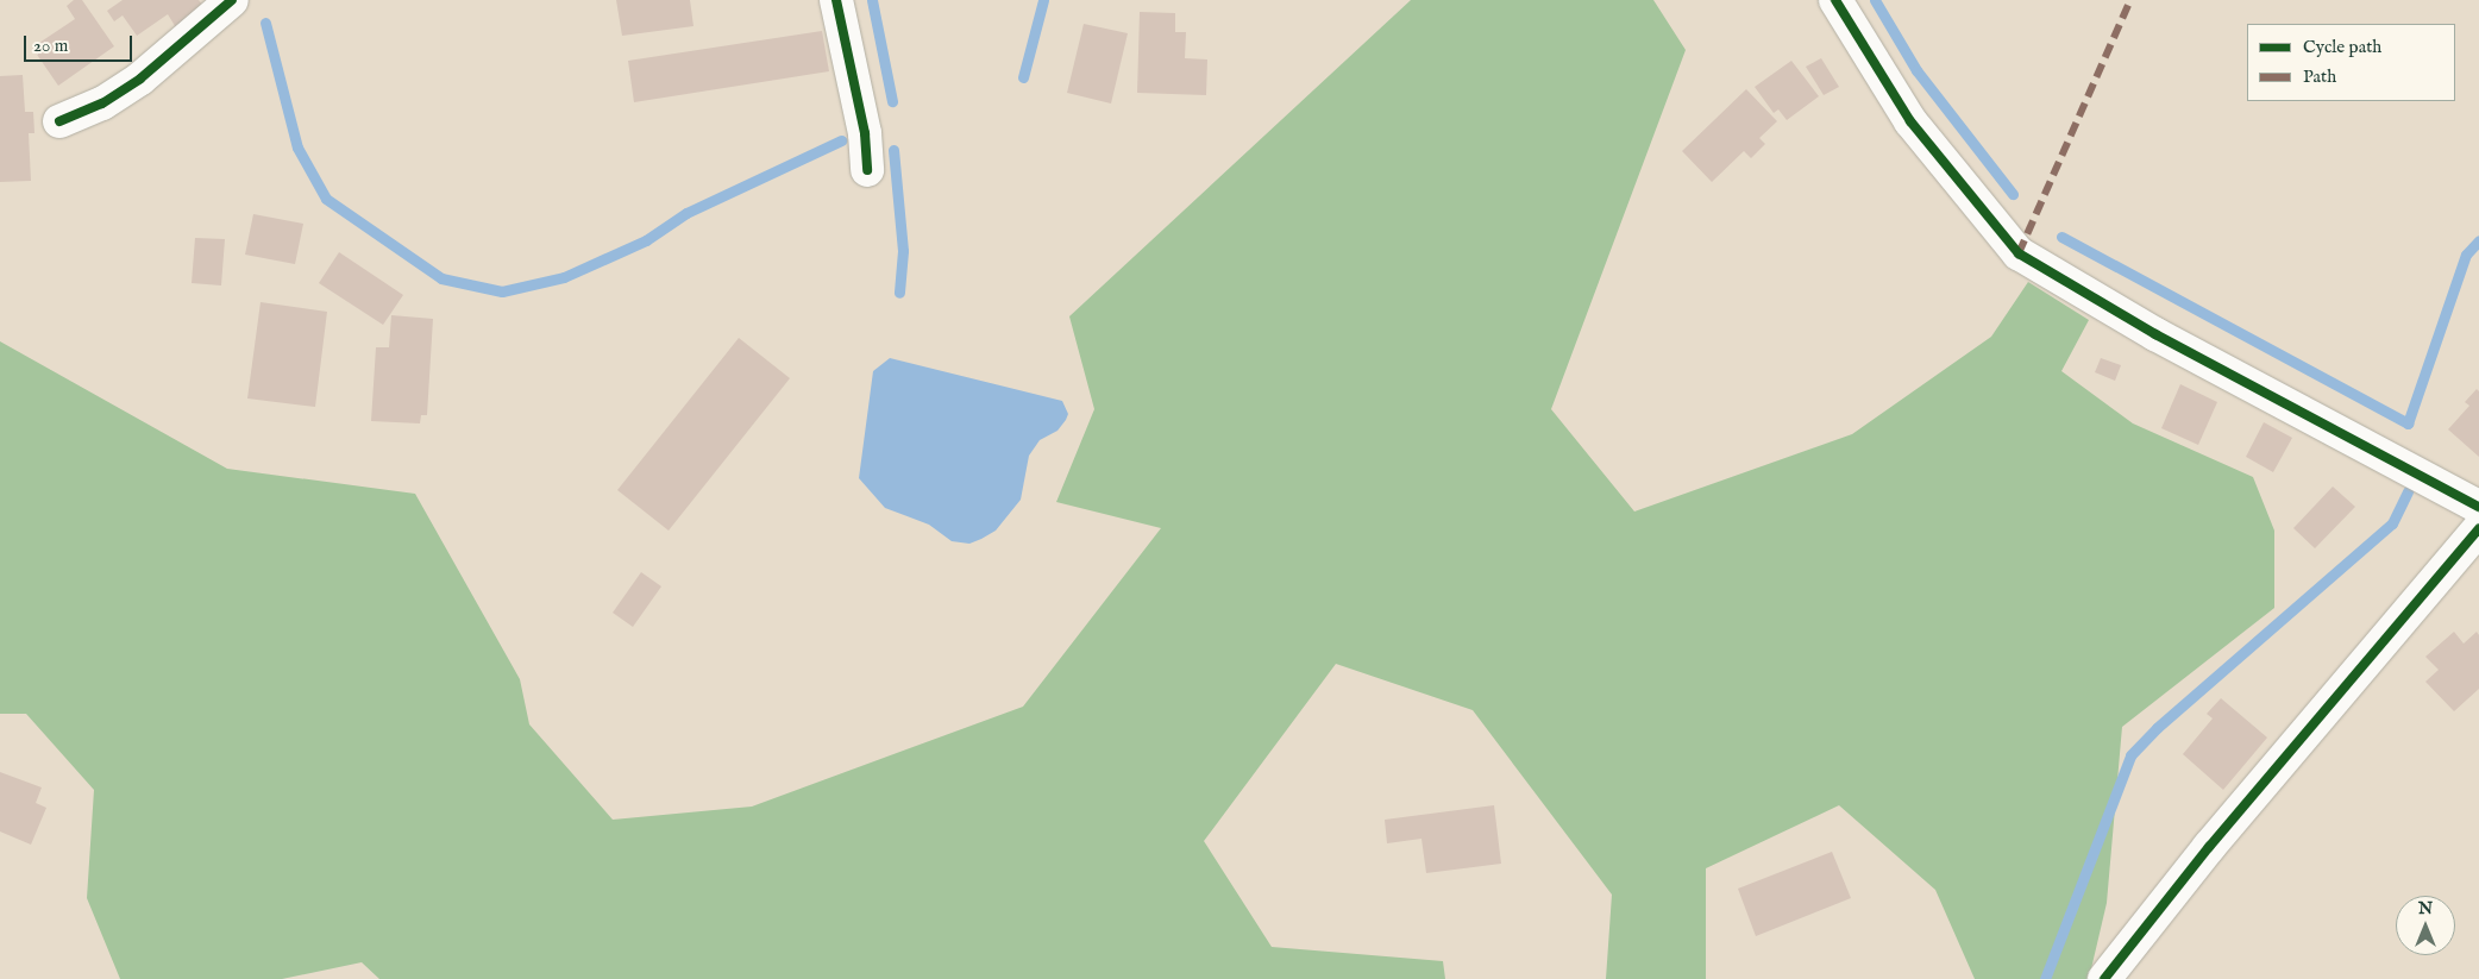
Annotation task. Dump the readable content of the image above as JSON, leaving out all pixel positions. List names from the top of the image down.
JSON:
{
  "legend": ["Cycle path", "Path"],
  "scale_bar": "20 m",
  "north": "top"
}
